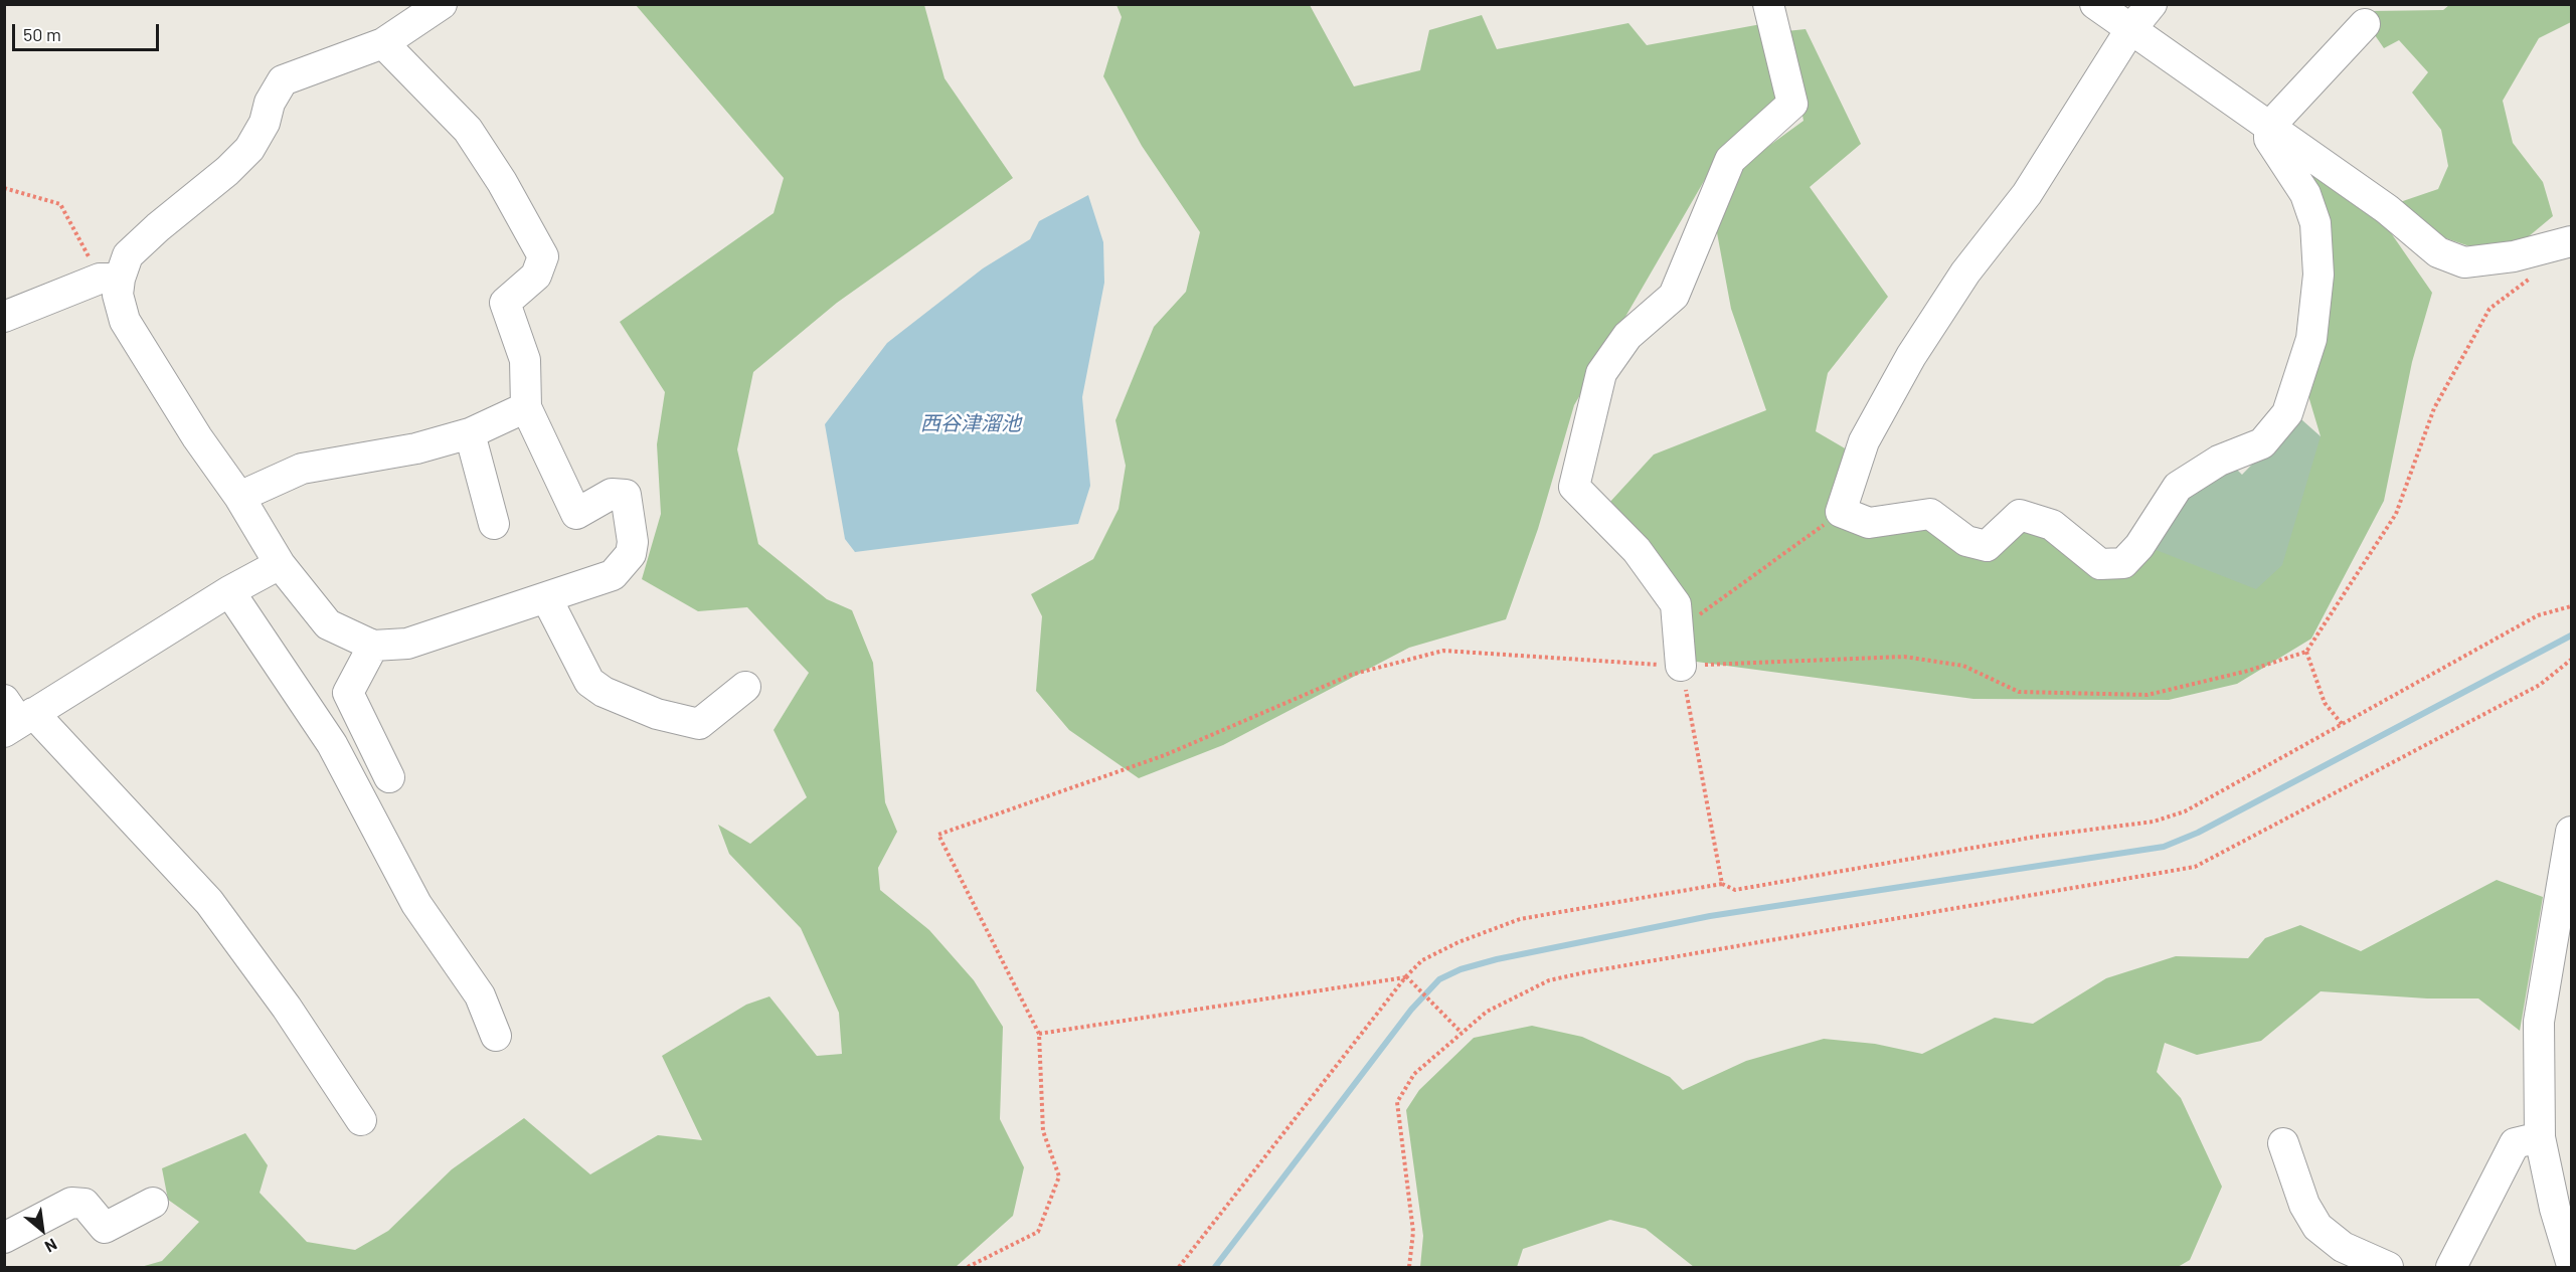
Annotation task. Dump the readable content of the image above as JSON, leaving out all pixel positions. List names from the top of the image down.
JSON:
{
  "water": ["西谷津溜池"],
  "scale_bar": "50 m",
  "north": "bottom right"
}
